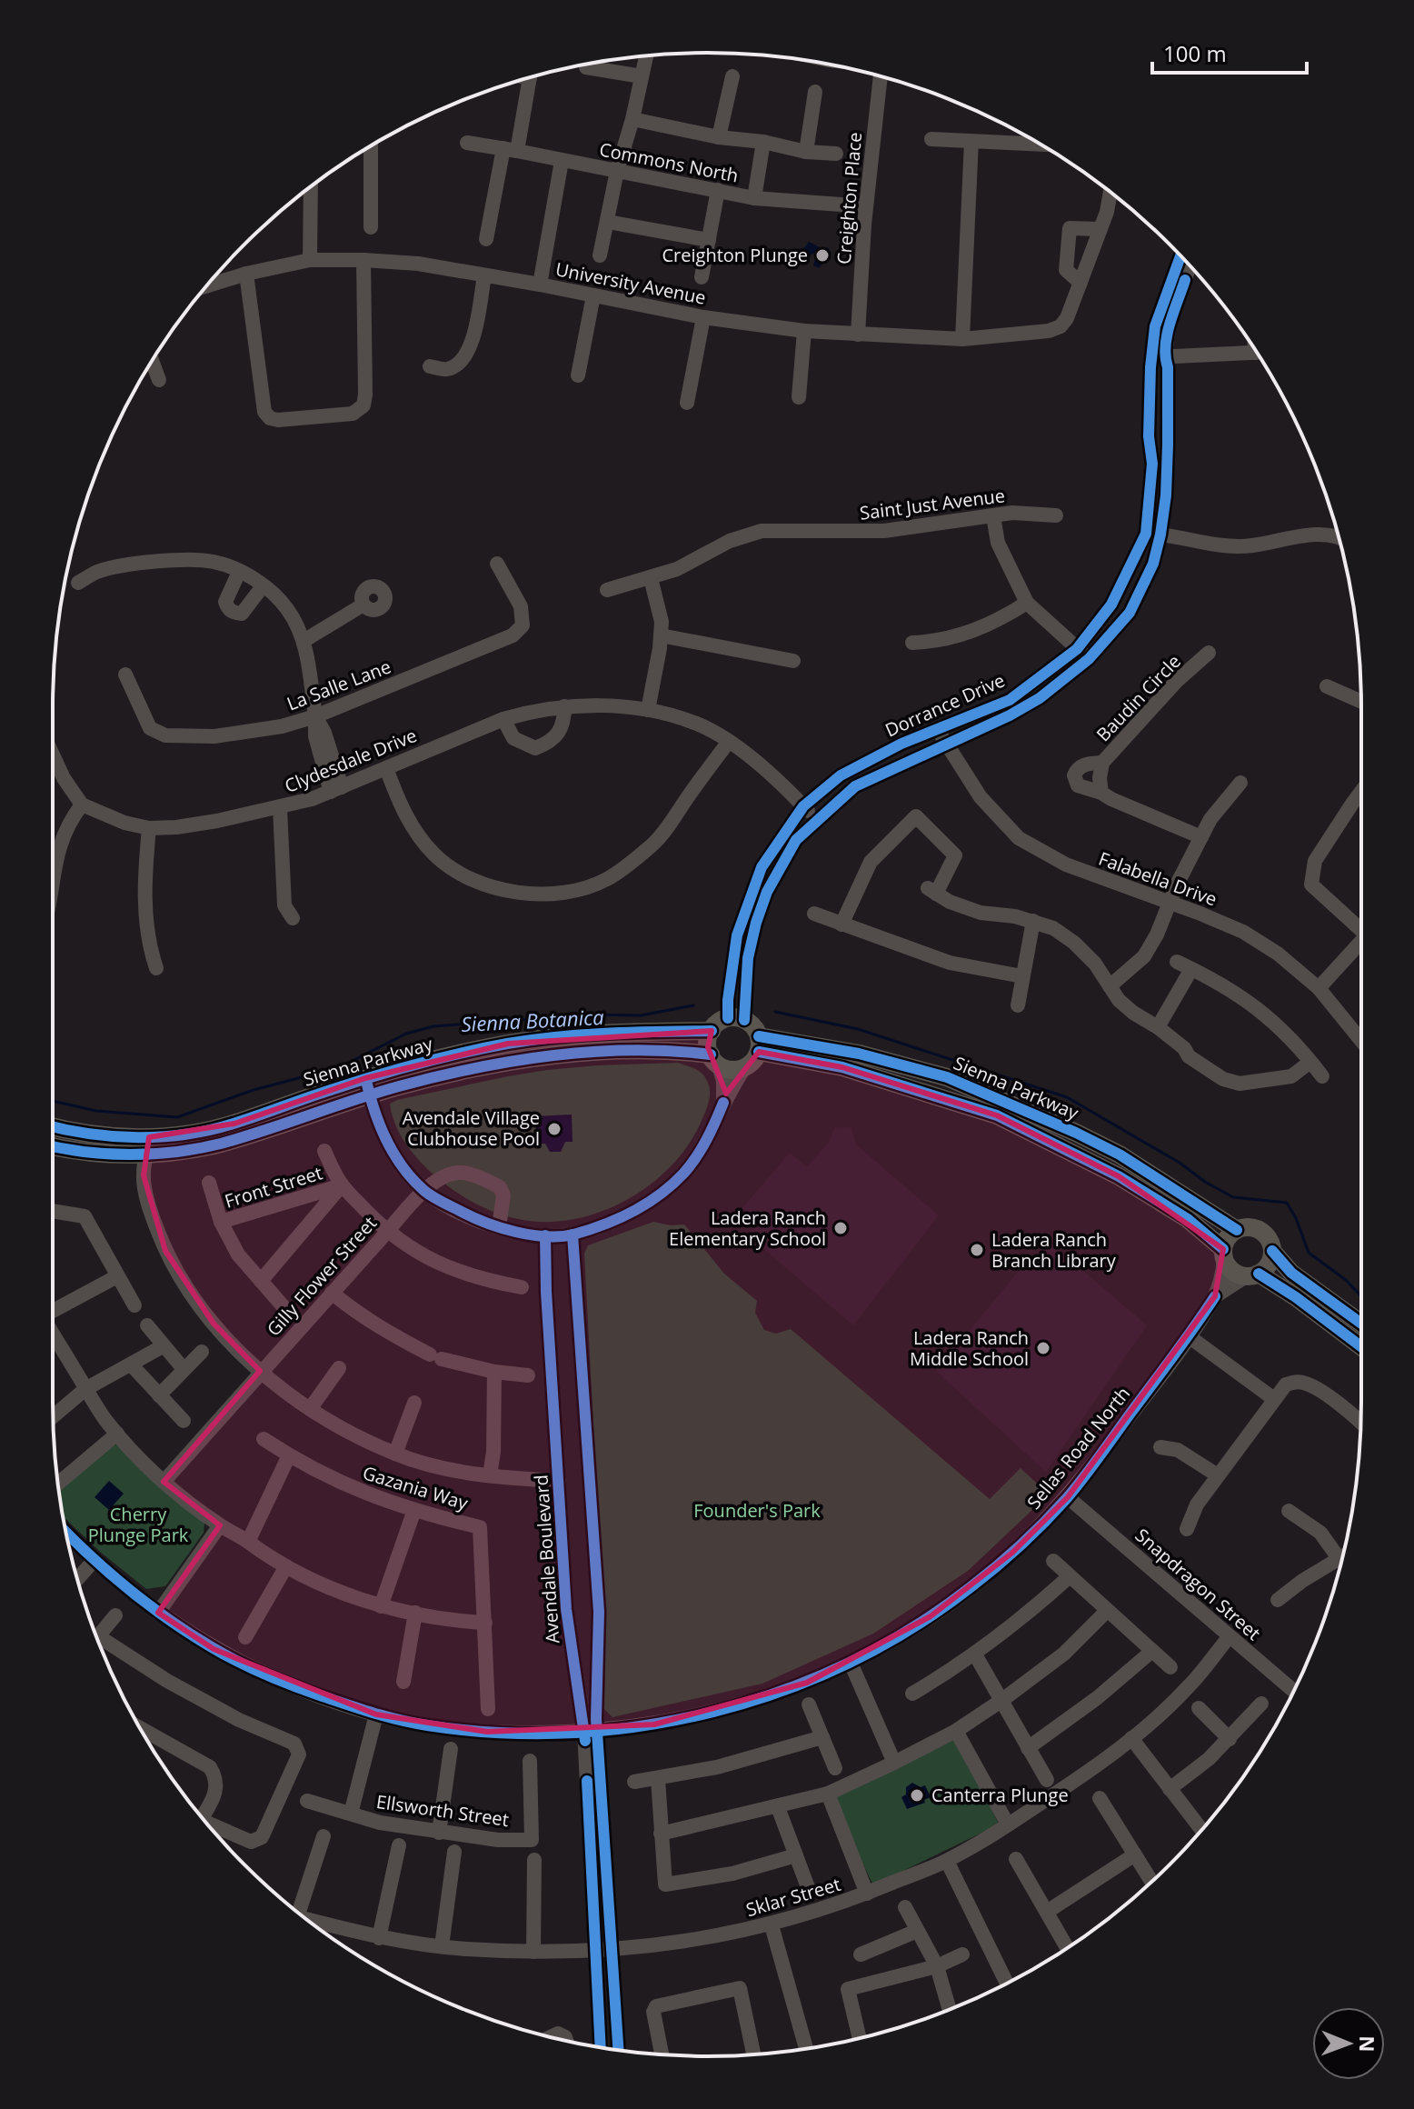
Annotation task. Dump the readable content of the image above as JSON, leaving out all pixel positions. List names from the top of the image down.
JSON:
{
  "streets": {
    "main road": ["Sienna Parkway"],
    "street": [
      "Commons North",
      "Creighton Place",
      "University Avenue",
      "Saint Just Avenue",
      "La Salle Lane",
      "Baudin Circle",
      "Dorrance Drive",
      "Clydesdale Drive",
      "Falabella Drive",
      "Front Street",
      "Gilly Flower Street",
      "Sellas Road North",
      "Gazania Way",
      "Avendale Boulevard",
      "Snapdragon Street",
      "Ellsworth Street",
      "Sklar Street"
    ]
  },
  "crossings": [
    ["Commons North", "Creighton Place"],
    ["Creighton Place", "University Avenue"],
    ["Dorrance Drive", "Clydesdale Drive"],
    ["Dorrance Drive", "Falabella Drive"],
    ["Dorrance Drive", "Sienna Parkway"],
    ["Sienna Parkway", "Sellas Road North"],
    ["Sellas Road North", "Avendale Boulevard"],
    ["Sellas Road North", "Snapdragon Street"],
    ["Avendale Boulevard", "Sklar Street"],
    ["Snapdragon Street", "Sklar Street"]
  ],
  "water": ["Sienna Botanica"],
  "parks": ["Founder's Park", "Cherry Plunge Park"],
  "places": [
    "Creighton Plunge",
    "Avendale Village Clubhouse Pool",
    "Ladera Ranch Elementary School",
    "Ladera Ranch Branch Library",
    "Ladera Ranch Middle School",
    "Canterra Plunge"
  ],
  "scale_bar": "100 m",
  "north": "right"
}
